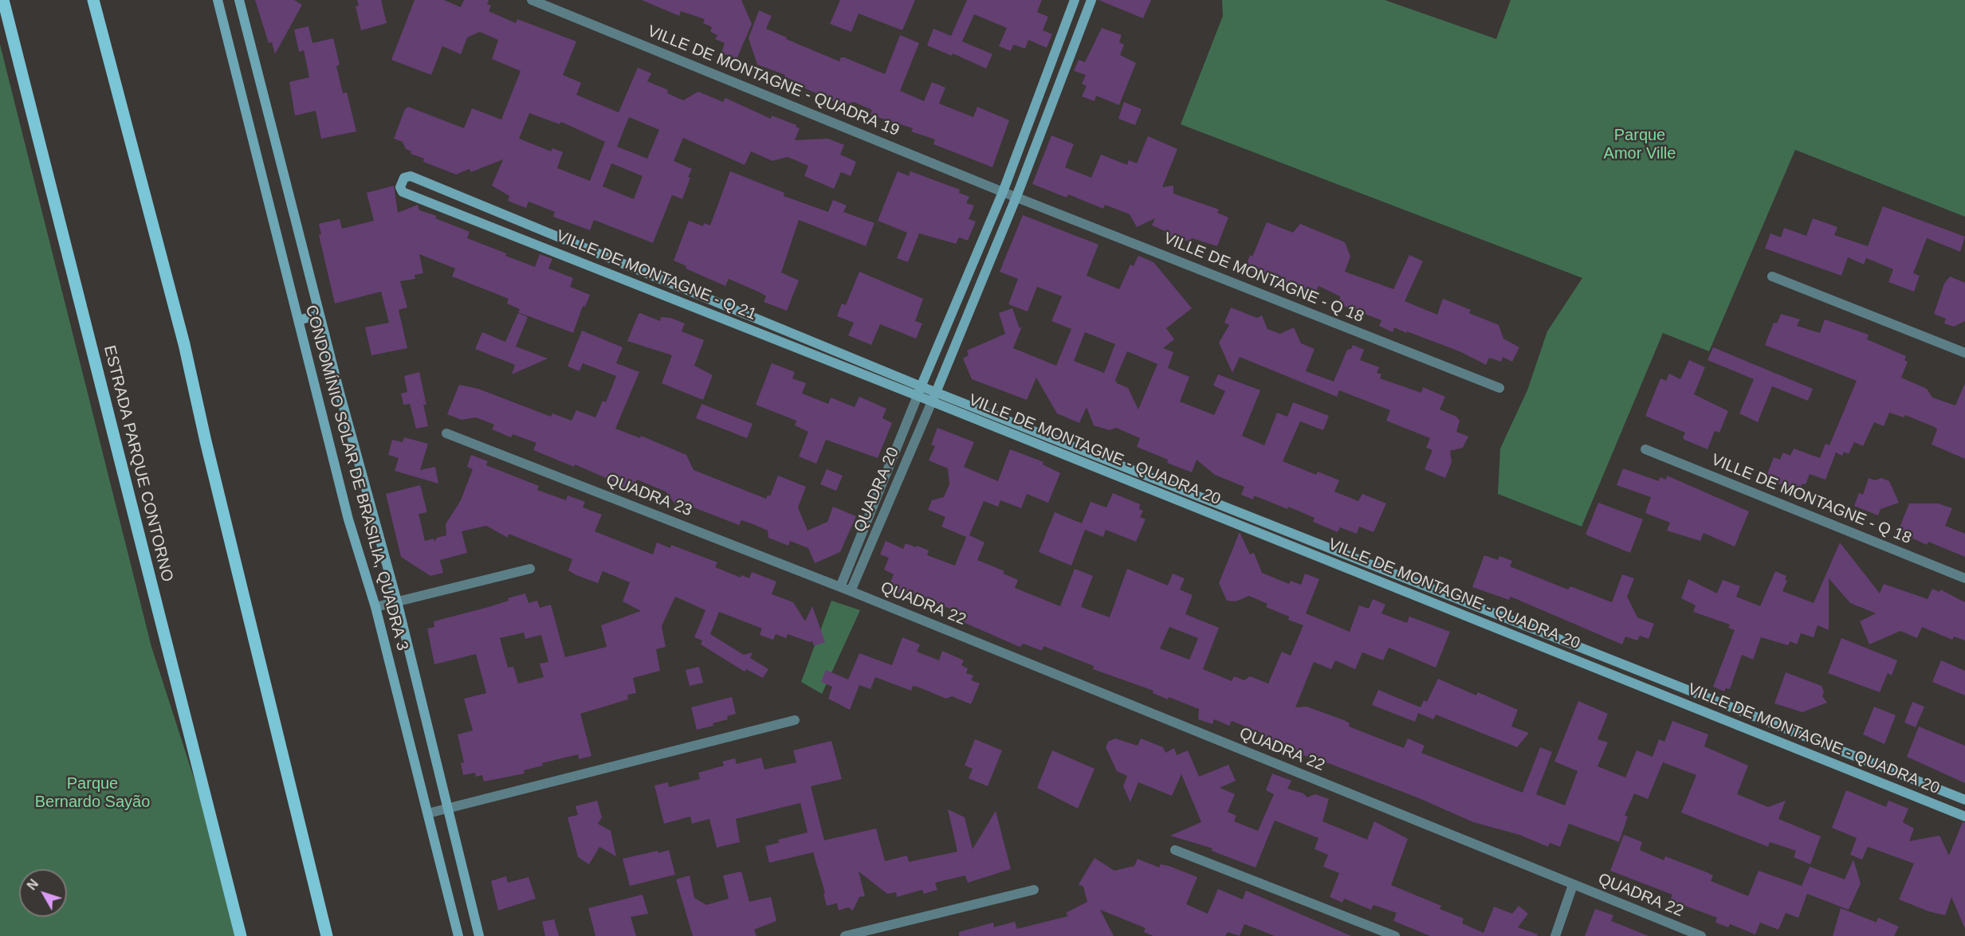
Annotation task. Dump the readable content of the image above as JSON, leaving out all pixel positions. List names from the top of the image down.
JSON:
{
  "streets": {
    "main road": ["ESTRADA PARQUE CONTORNO"],
    "street": [
      "VILLE DE MONTAGNE - QUADRA 19",
      "VILLE DE MONTAGNE - Q 21",
      "VILLE DE MONTAGNE - Q 18",
      "VILLE DE MONTAGNE - QUADRA 20",
      "CONDOMÍNIO SOLAR DE BRASILIA, QUADRA 3",
      "QUADRA 20",
      "QUADRA 23",
      "QUADRA 22"
    ]
  },
  "crossings": [
    ["VILLE DE MONTAGNE - QUADRA 19", "VILLE DE MONTAGNE - Q 18"],
    ["VILLE DE MONTAGNE - Q 21", "VILLE DE MONTAGNE - QUADRA 20"],
    ["VILLE DE MONTAGNE - Q 21", "QUADRA 20"],
    ["VILLE DE MONTAGNE - QUADRA 20", "QUADRA 20"],
    ["QUADRA 20", "QUADRA 23"],
    ["QUADRA 20", "QUADRA 22"],
    ["QUADRA 23", "QUADRA 22"]
  ],
  "parks": ["Parque Amor Ville", "Parque Bernardo Sayão"],
  "north": "top left"
}
